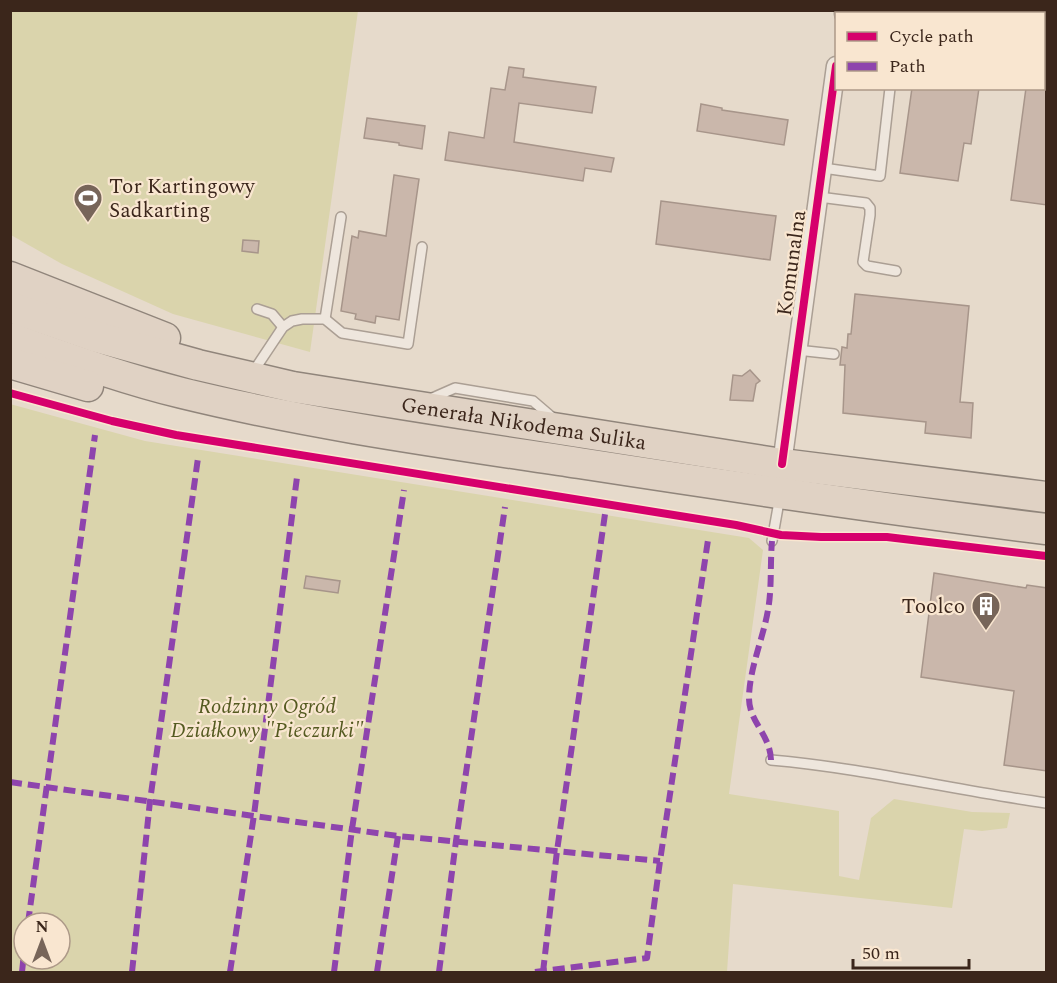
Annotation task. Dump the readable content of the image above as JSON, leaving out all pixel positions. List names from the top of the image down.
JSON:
{
  "streets": {
    "highway": ["Generała Nikodema Sulika"],
    "street": ["Komunalna"]
  },
  "crossings": [
    ["Komunalna", "Generała Nikodema Sulika"]
  ],
  "parks": ["Rodzinny Ogród Działkowy \"Pieczurki\""],
  "places": {
    "sports": ["Tor Kartingowy Sadkarting"],
    "building": ["Toolco"]
  },
  "legend": ["Cycle path", "Path"],
  "scale_bar": "50 m",
  "north": "top"
}
